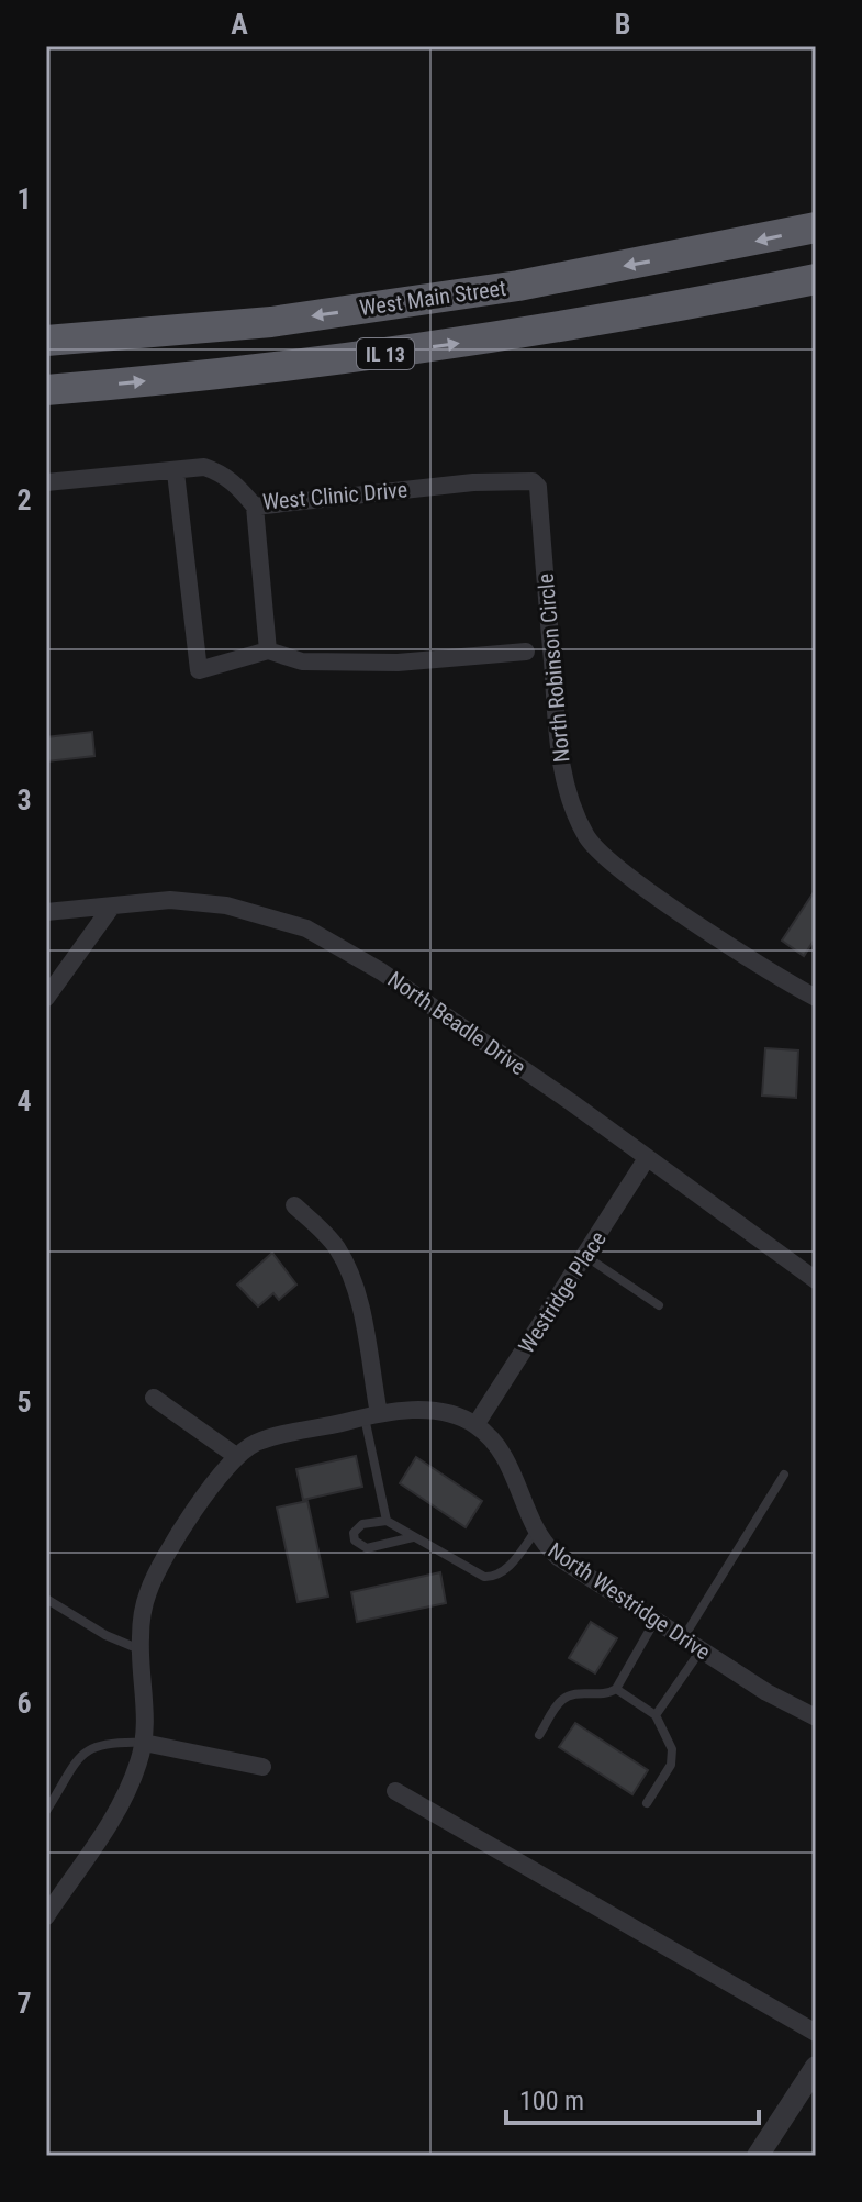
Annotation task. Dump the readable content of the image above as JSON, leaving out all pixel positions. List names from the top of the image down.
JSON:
{
  "streets": {
    "highway": ["West Main Street", "IL 13"],
    "street": [
      "West Clinic Drive",
      "North Robinson Circle",
      "North Beadle Drive",
      "Westridge Place",
      "North Westridge Drive"
    ]
  },
  "crossings": [
    ["West Clinic Drive", "North Robinson Circle"],
    ["North Beadle Drive", "Westridge Place"],
    ["Westridge Place", "North Westridge Drive"]
  ],
  "scale_bar": "100 m",
  "grid": {
    "columns": ["A", "B"],
    "rows": [
      "1",
      "2",
      "3",
      "4",
      "5",
      "6",
      "7"
    ]
  }
}
